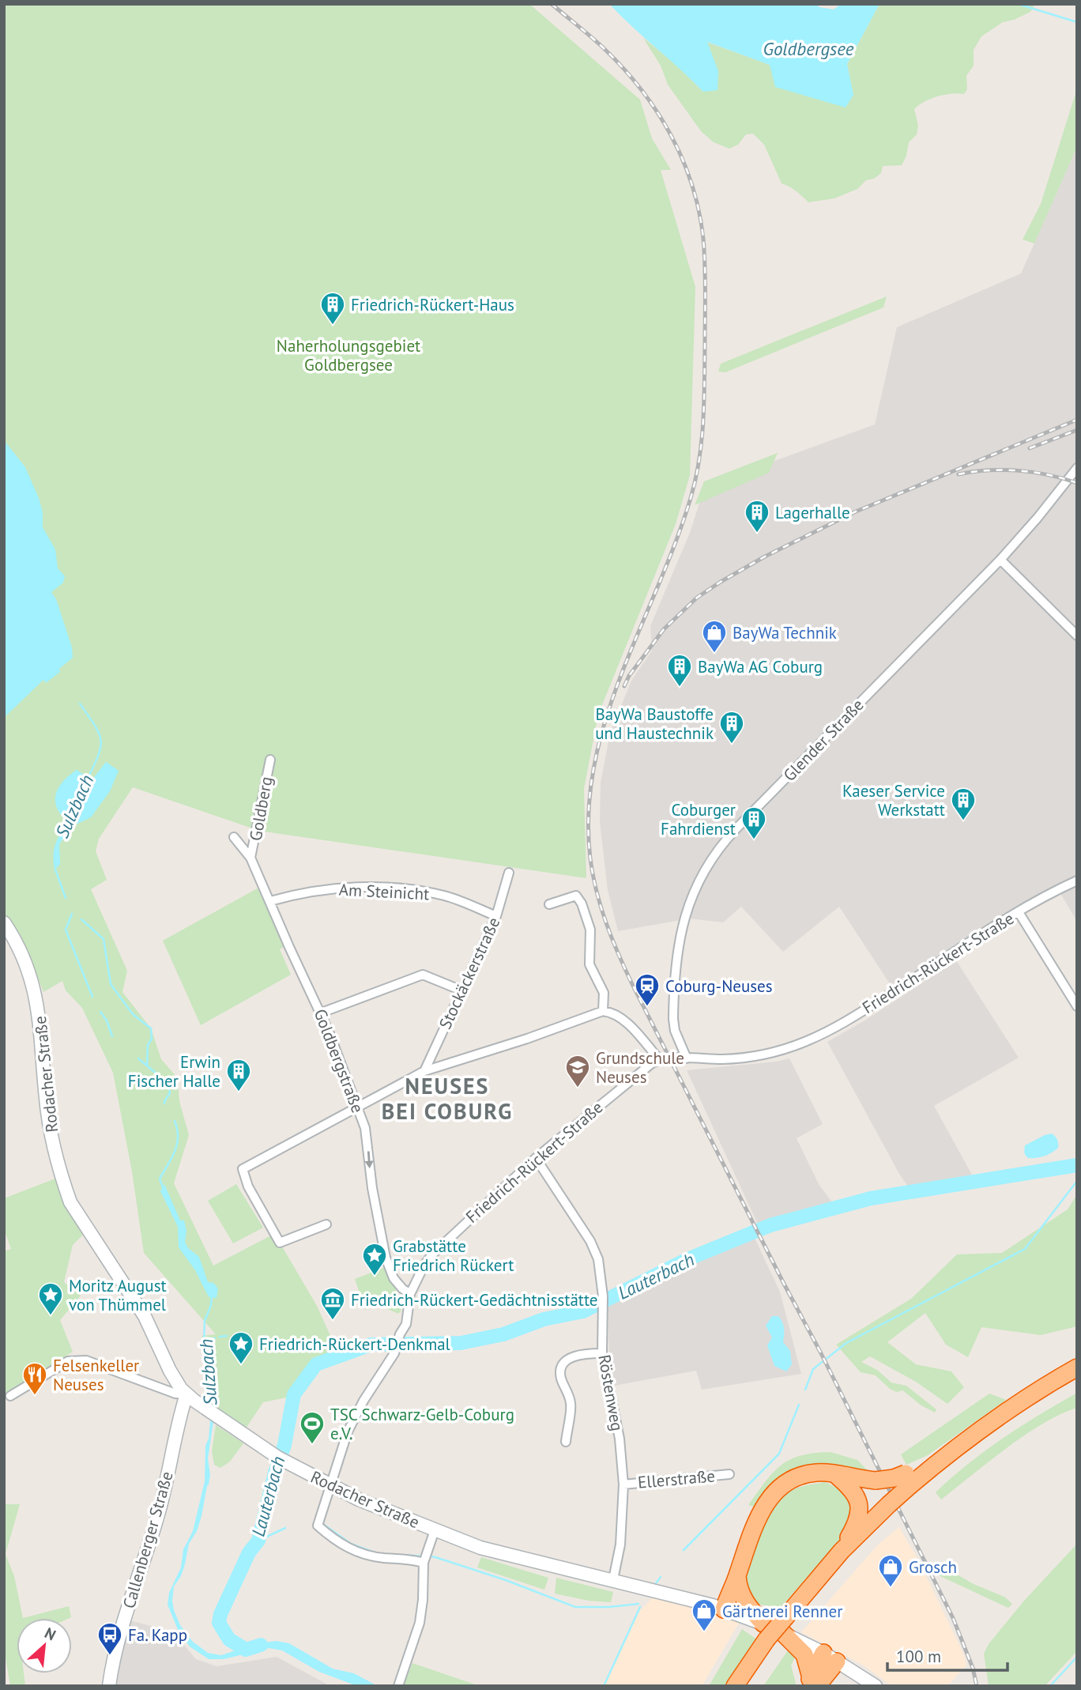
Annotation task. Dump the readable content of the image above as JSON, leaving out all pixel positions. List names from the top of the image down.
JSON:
{
  "streets": {
    "street": [
      "Glender Straße",
      "Goldberg",
      "Am Steinicht",
      "Friedrich-Rückert-Straße",
      "Stockäckerstraße",
      "Goldbergstraße",
      "Rodacher Straße",
      "Röstenweg",
      "Ellerstraße",
      "Callenberger Straße"
    ]
  },
  "crossings": [
    ["Glender Straße", "Friedrich-Rückert-Straße"],
    ["Goldberg", "Goldbergstraße"],
    ["Am Steinicht", "Stockäckerstraße"],
    ["Am Steinicht", "Goldbergstraße"],
    ["Friedrich-Rückert-Straße", "Goldbergstraße"],
    ["Friedrich-Rückert-Straße", "Rodacher Straße"],
    ["Friedrich-Rückert-Straße", "Röstenweg"],
    ["Rodacher Straße", "Röstenweg"],
    ["Rodacher Straße", "Callenberger Straße"],
    ["Röstenweg", "Ellerstraße"]
  ],
  "one_way": ["Goldbergstraße"],
  "districts": ["NEUSES BEI COBURG"],
  "water": ["Goldbergsee", "Sulzbach", "Lauterbach"],
  "parks": ["Naherholungsgebiet Goldbergsee"],
  "places": {
    "building": [
      "Friedrich-Rückert-Haus",
      "Lagerhalle",
      "BayWa AG Coburg",
      "BayWa Baustoffe und Haustechnik",
      "Kaeser Service Werkstatt",
      "Coburger Fahrdienst",
      "Erwin Fischer Halle"
    ],
    "shop": ["BayWa Technik", "Grosch", "Gärtnerei Renner"],
    "station": ["Coburg-Neuses"],
    "school or university": ["Grundschule Neuses"],
    "place": ["Grabstätte Friedrich Rückert", "Moritz August von Thümmel", "Friedrich-Rückert-Denkmal"],
    "museum": ["Friedrich-Rückert-Gedächtnisstätte"],
    "restaurant": ["Felsenkeller Neuses"],
    "sports": ["TSC Schwarz-Gelb-Coburg e.V."],
    "bus stop": ["Fa. Kapp"]
  },
  "scale_bar": "100 m",
  "north": "top right"
}
